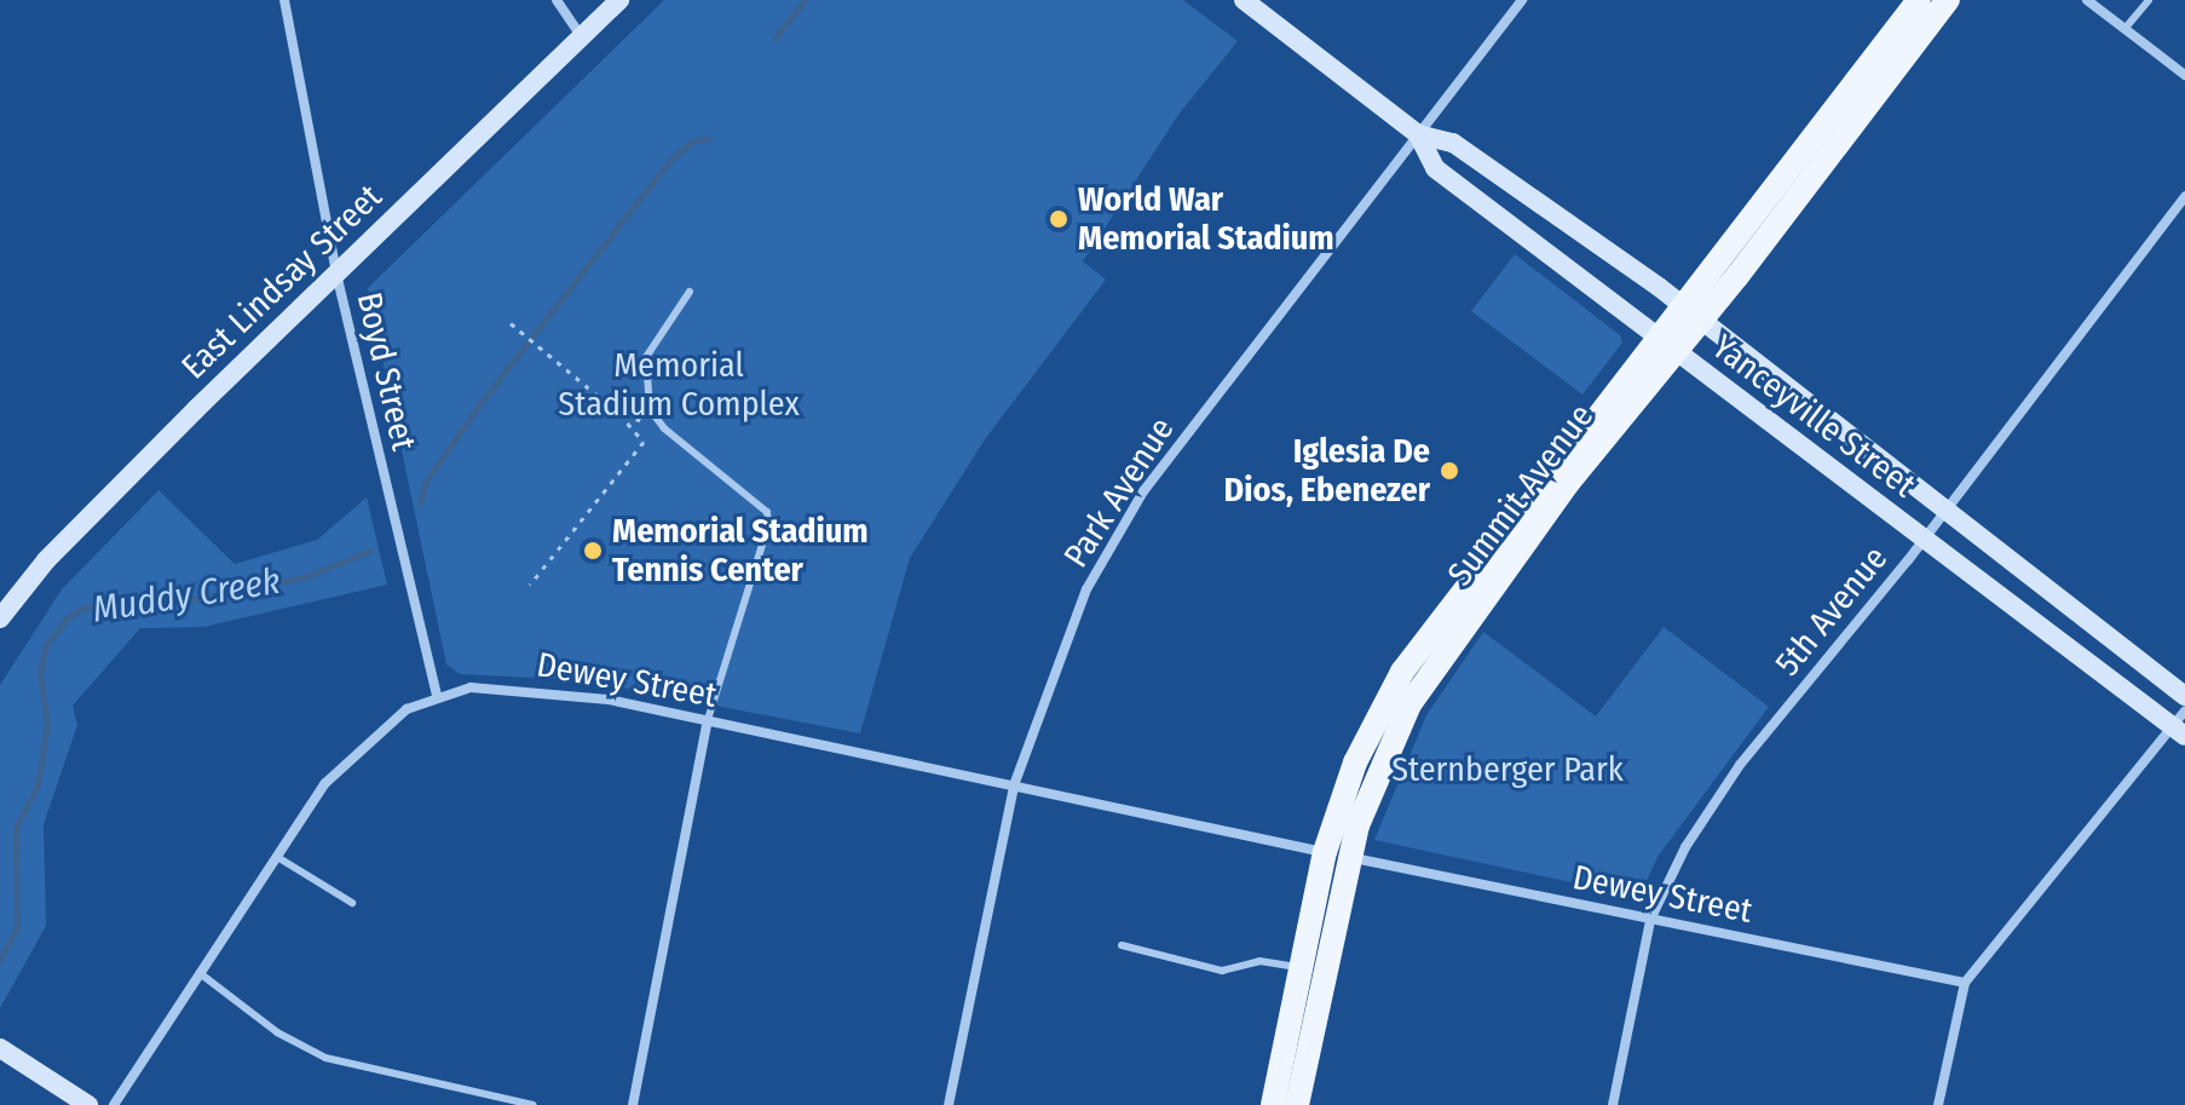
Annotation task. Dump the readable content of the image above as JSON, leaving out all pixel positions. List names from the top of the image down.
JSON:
{
  "streets": {
    "main road": ["Summit Avenue"],
    "street": [
      "East Lindsay Street",
      "Boyd Street",
      "Yanceyville Street",
      "Park Avenue",
      "5th Avenue",
      "Dewey Street"
    ]
  },
  "crossings": [
    ["East Lindsay Street", "Boyd Street"],
    ["Boyd Street", "Dewey Street"],
    ["Yanceyville Street", "Park Avenue"],
    ["Yanceyville Street", "Summit Avenue"],
    ["Yanceyville Street", "5th Avenue"],
    ["Park Avenue", "Dewey Street"],
    ["Summit Avenue", "Dewey Street"],
    ["5th Avenue", "Dewey Street"]
  ],
  "water": ["Muddy Creek"],
  "parks": ["Memorial Stadium Complex", "Sternberger Park"],
  "places": ["World War Memorial Stadium", "Iglesia De Dios, Ebenezer", "Memorial Stadium Tennis Center"]
}
